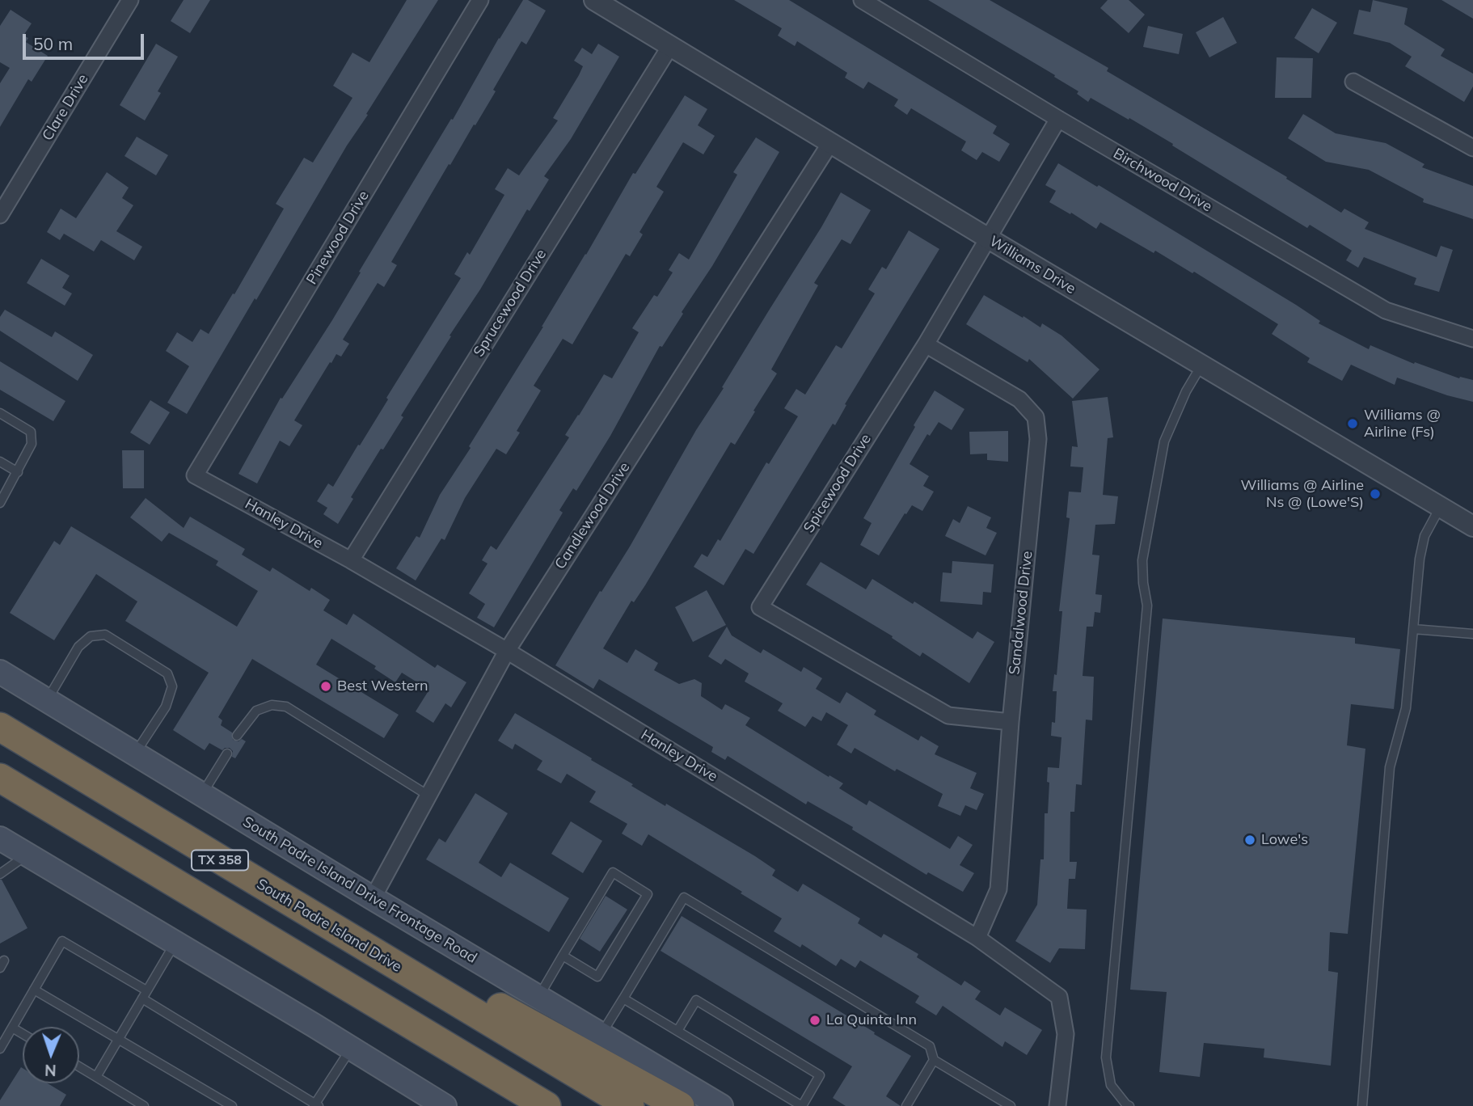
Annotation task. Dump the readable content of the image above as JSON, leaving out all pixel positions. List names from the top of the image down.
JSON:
{
  "streets": {
    "highway": ["TX 358", "South Padre Island Drive"],
    "main road": ["South Padre Island Drive Frontage Road"],
    "street": [
      "Clare Drive",
      "Birchwood Drive",
      "Pinewood Drive",
      "Williams Drive",
      "Sprucewood Drive",
      "Spicewood Drive",
      "Candlewood Drive",
      "Hanley Drive",
      "Sandalwood Drive"
    ]
  },
  "crossings": [
    ["Birchwood Drive", "Spicewood Drive"],
    ["Pinewood Drive", "Hanley Drive"],
    ["Williams Drive", "Sprucewood Drive"],
    ["Williams Drive", "Spicewood Drive"],
    ["Williams Drive", "Candlewood Drive"],
    ["Sprucewood Drive", "Hanley Drive"],
    ["Spicewood Drive", "Sandalwood Drive"],
    ["Candlewood Drive", "Hanley Drive"],
    ["Candlewood Drive", "South Padre Island Drive Frontage Road"],
    ["Hanley Drive", "Sandalwood Drive"]
  ],
  "places": [
    "Williams @ Airline (Fs)",
    "Williams @ Airline Ns @ (Lowe'S)",
    "Best Western",
    "Lowe's",
    "La Quinta Inn"
  ],
  "scale_bar": "50 m",
  "north": "bottom"
}
